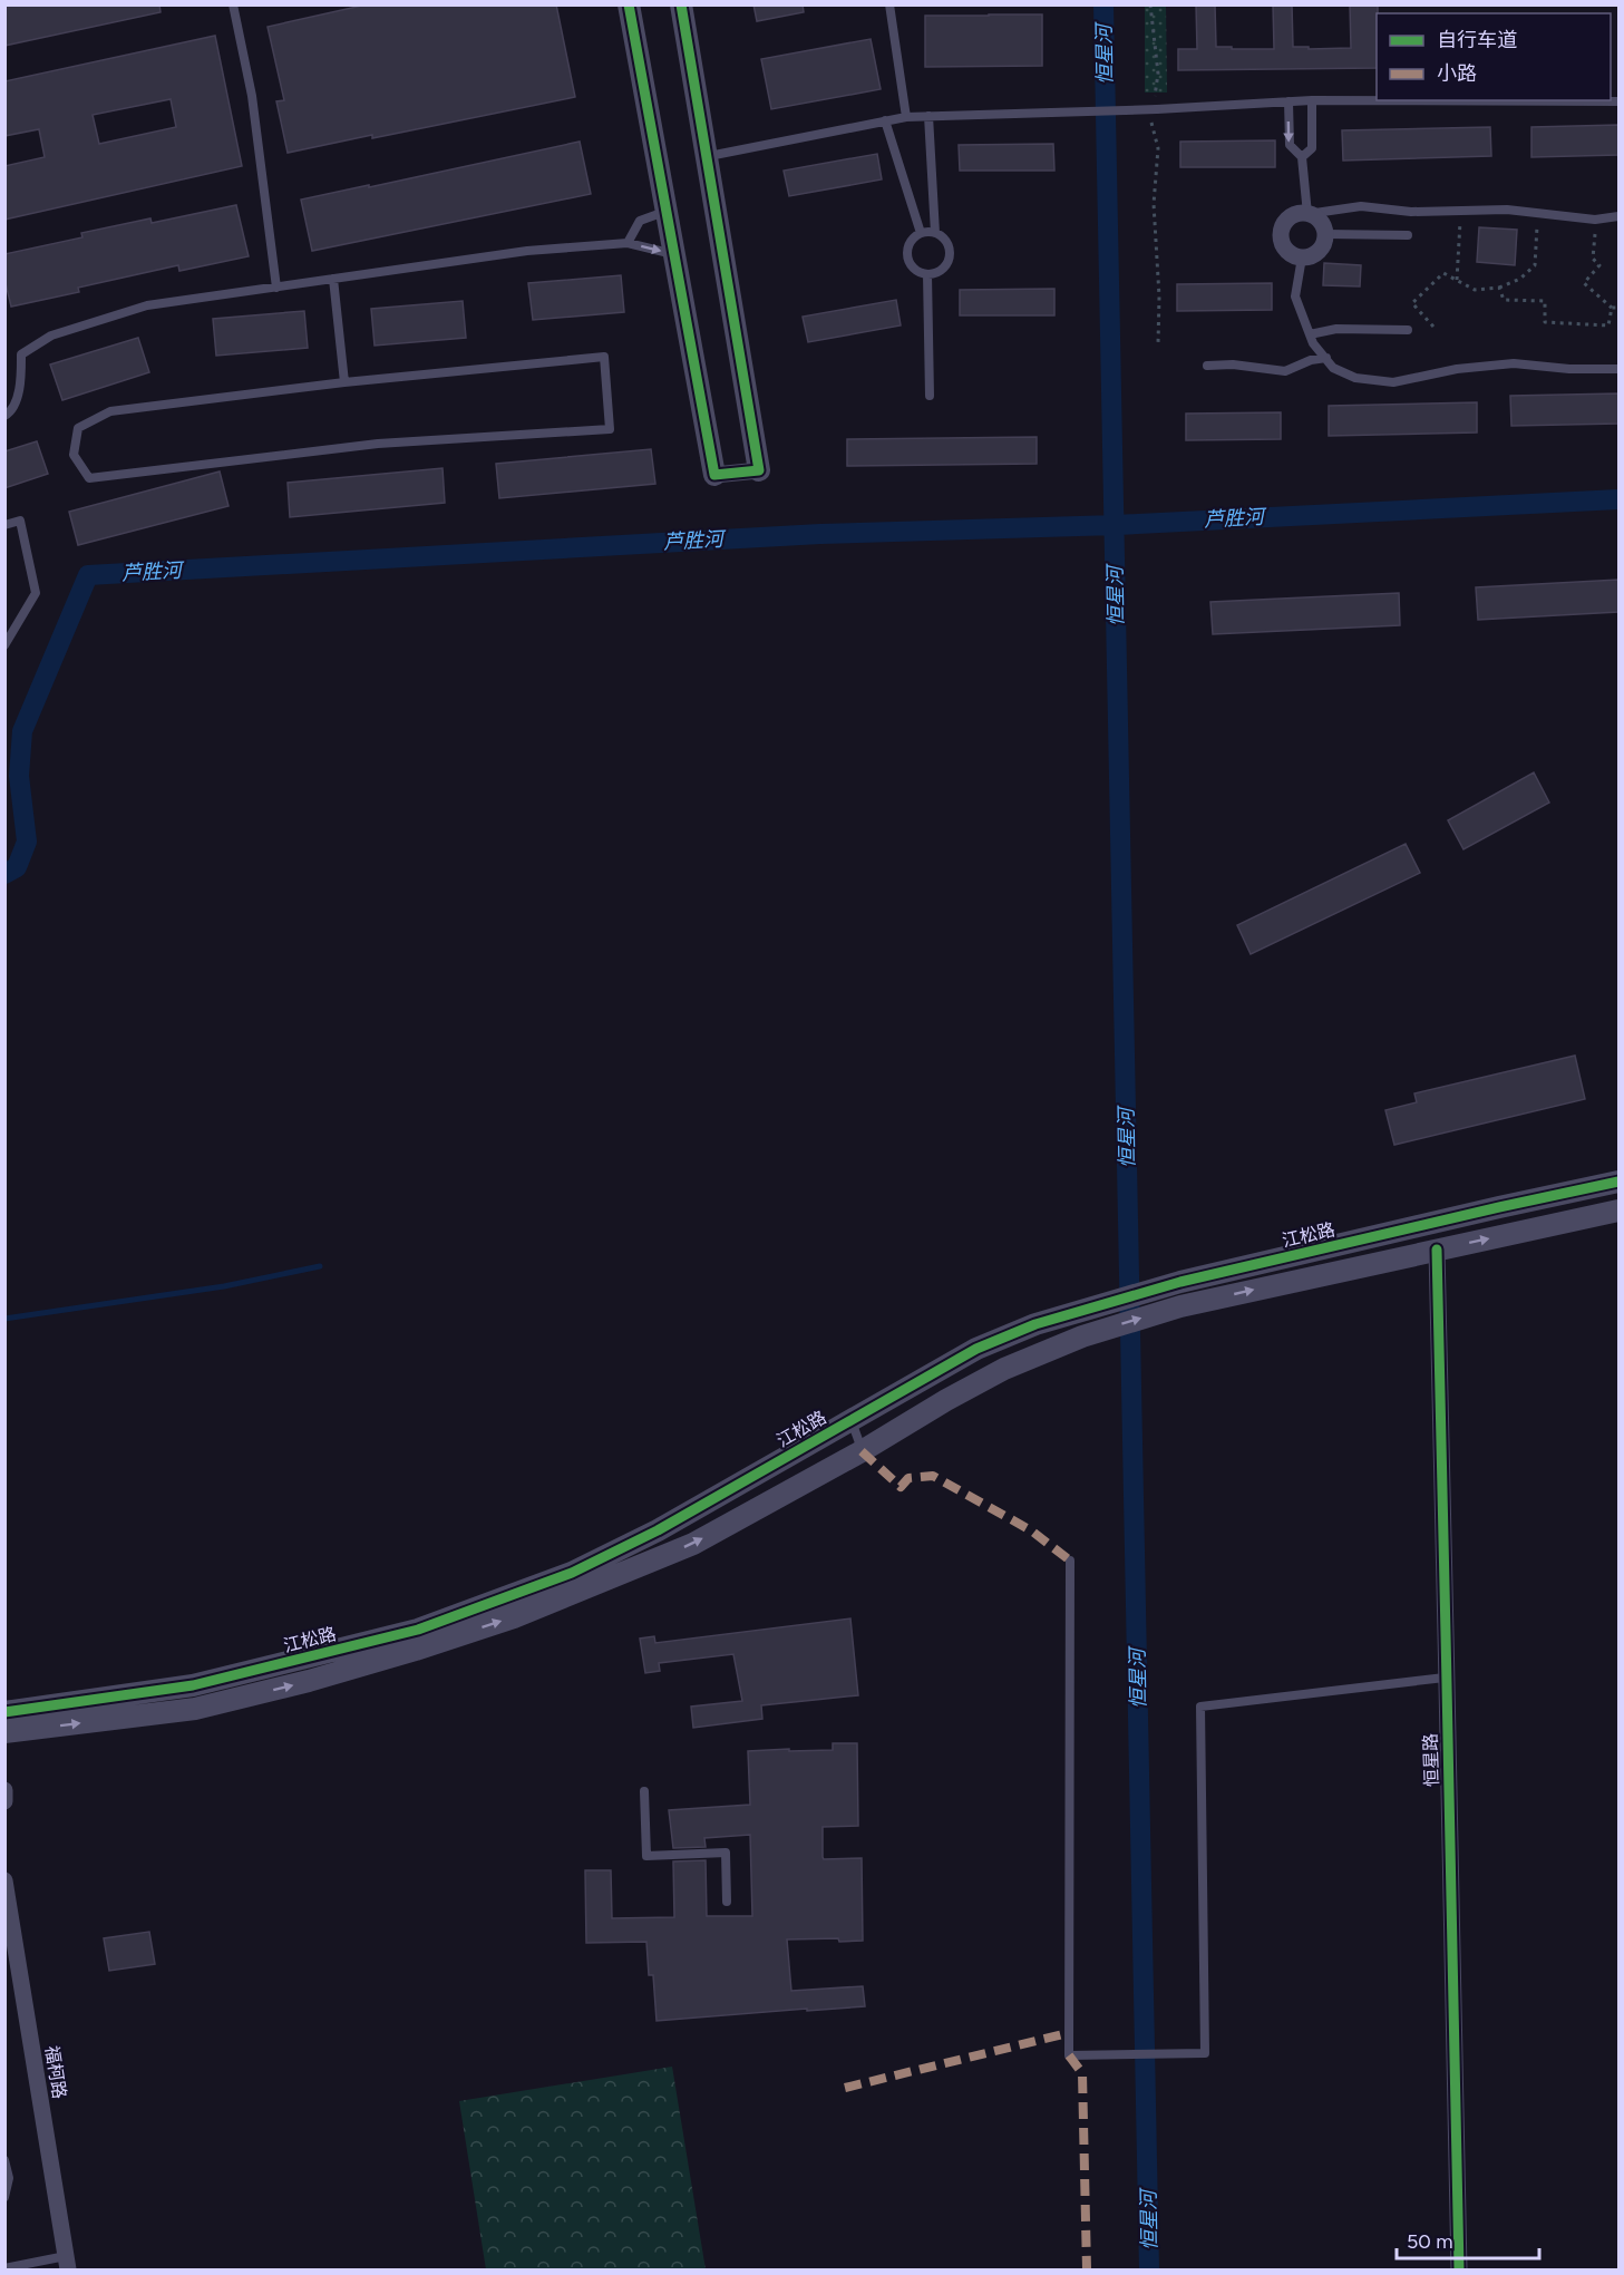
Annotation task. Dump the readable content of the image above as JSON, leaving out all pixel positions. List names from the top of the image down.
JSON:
{
  "streets": {
    "street": ["江松路", "恒星路", "福柯路"]
  },
  "crossings": [
    ["江松路", "恒星路"]
  ],
  "water": ["恒星河", "芦胜河"],
  "legend": ["自行车道", "小路"],
  "scale_bar": "50 m"
}
